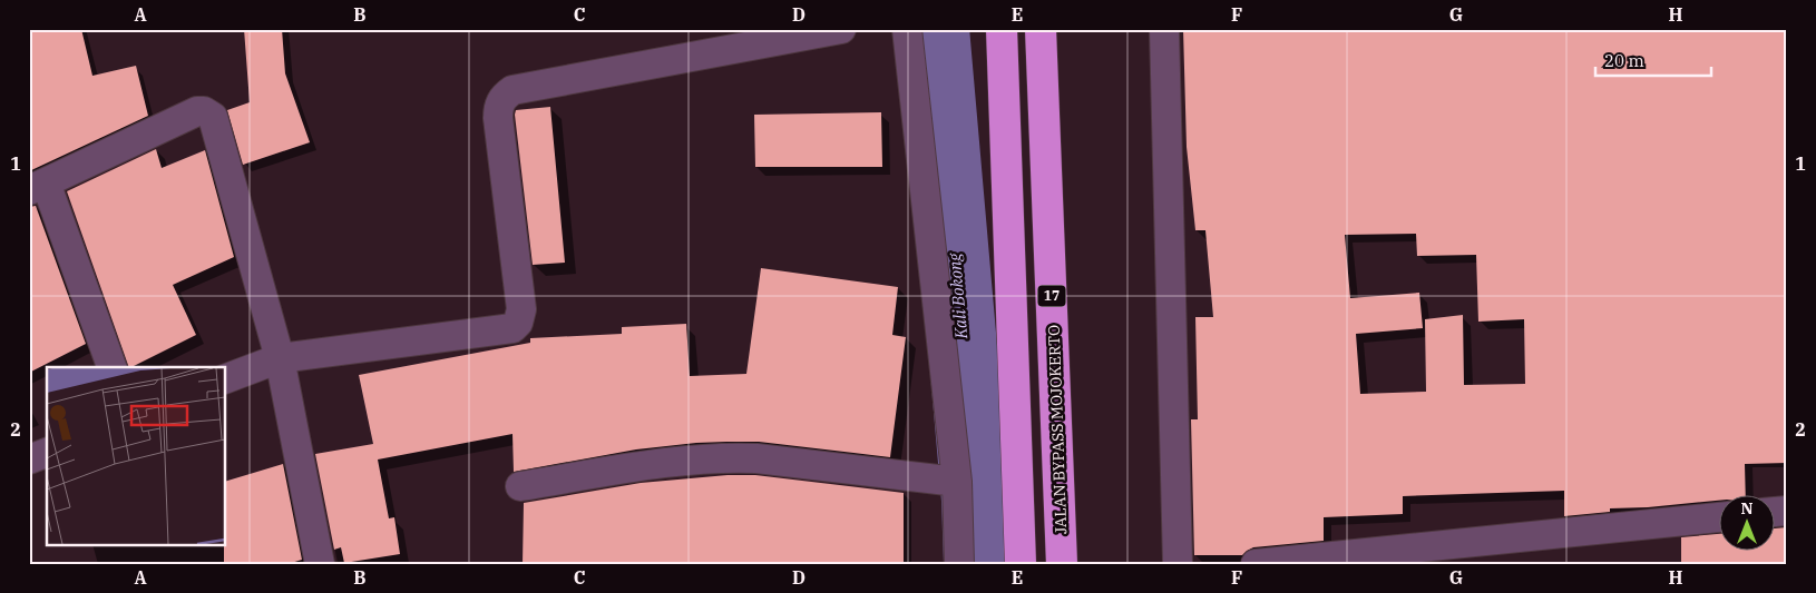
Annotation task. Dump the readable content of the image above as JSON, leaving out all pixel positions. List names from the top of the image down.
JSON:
{
  "streets": {
    "highway": ["17", "JALAN BYPASS MOJOKERTO"]
  },
  "water": ["Kali Bokong"],
  "scale_bar": "20 m",
  "north": "top",
  "grid": {
    "columns": [
      "A",
      "B",
      "C",
      "D",
      "E",
      "F",
      "G",
      "H"
    ],
    "rows": ["1", "2"]
  }
}
